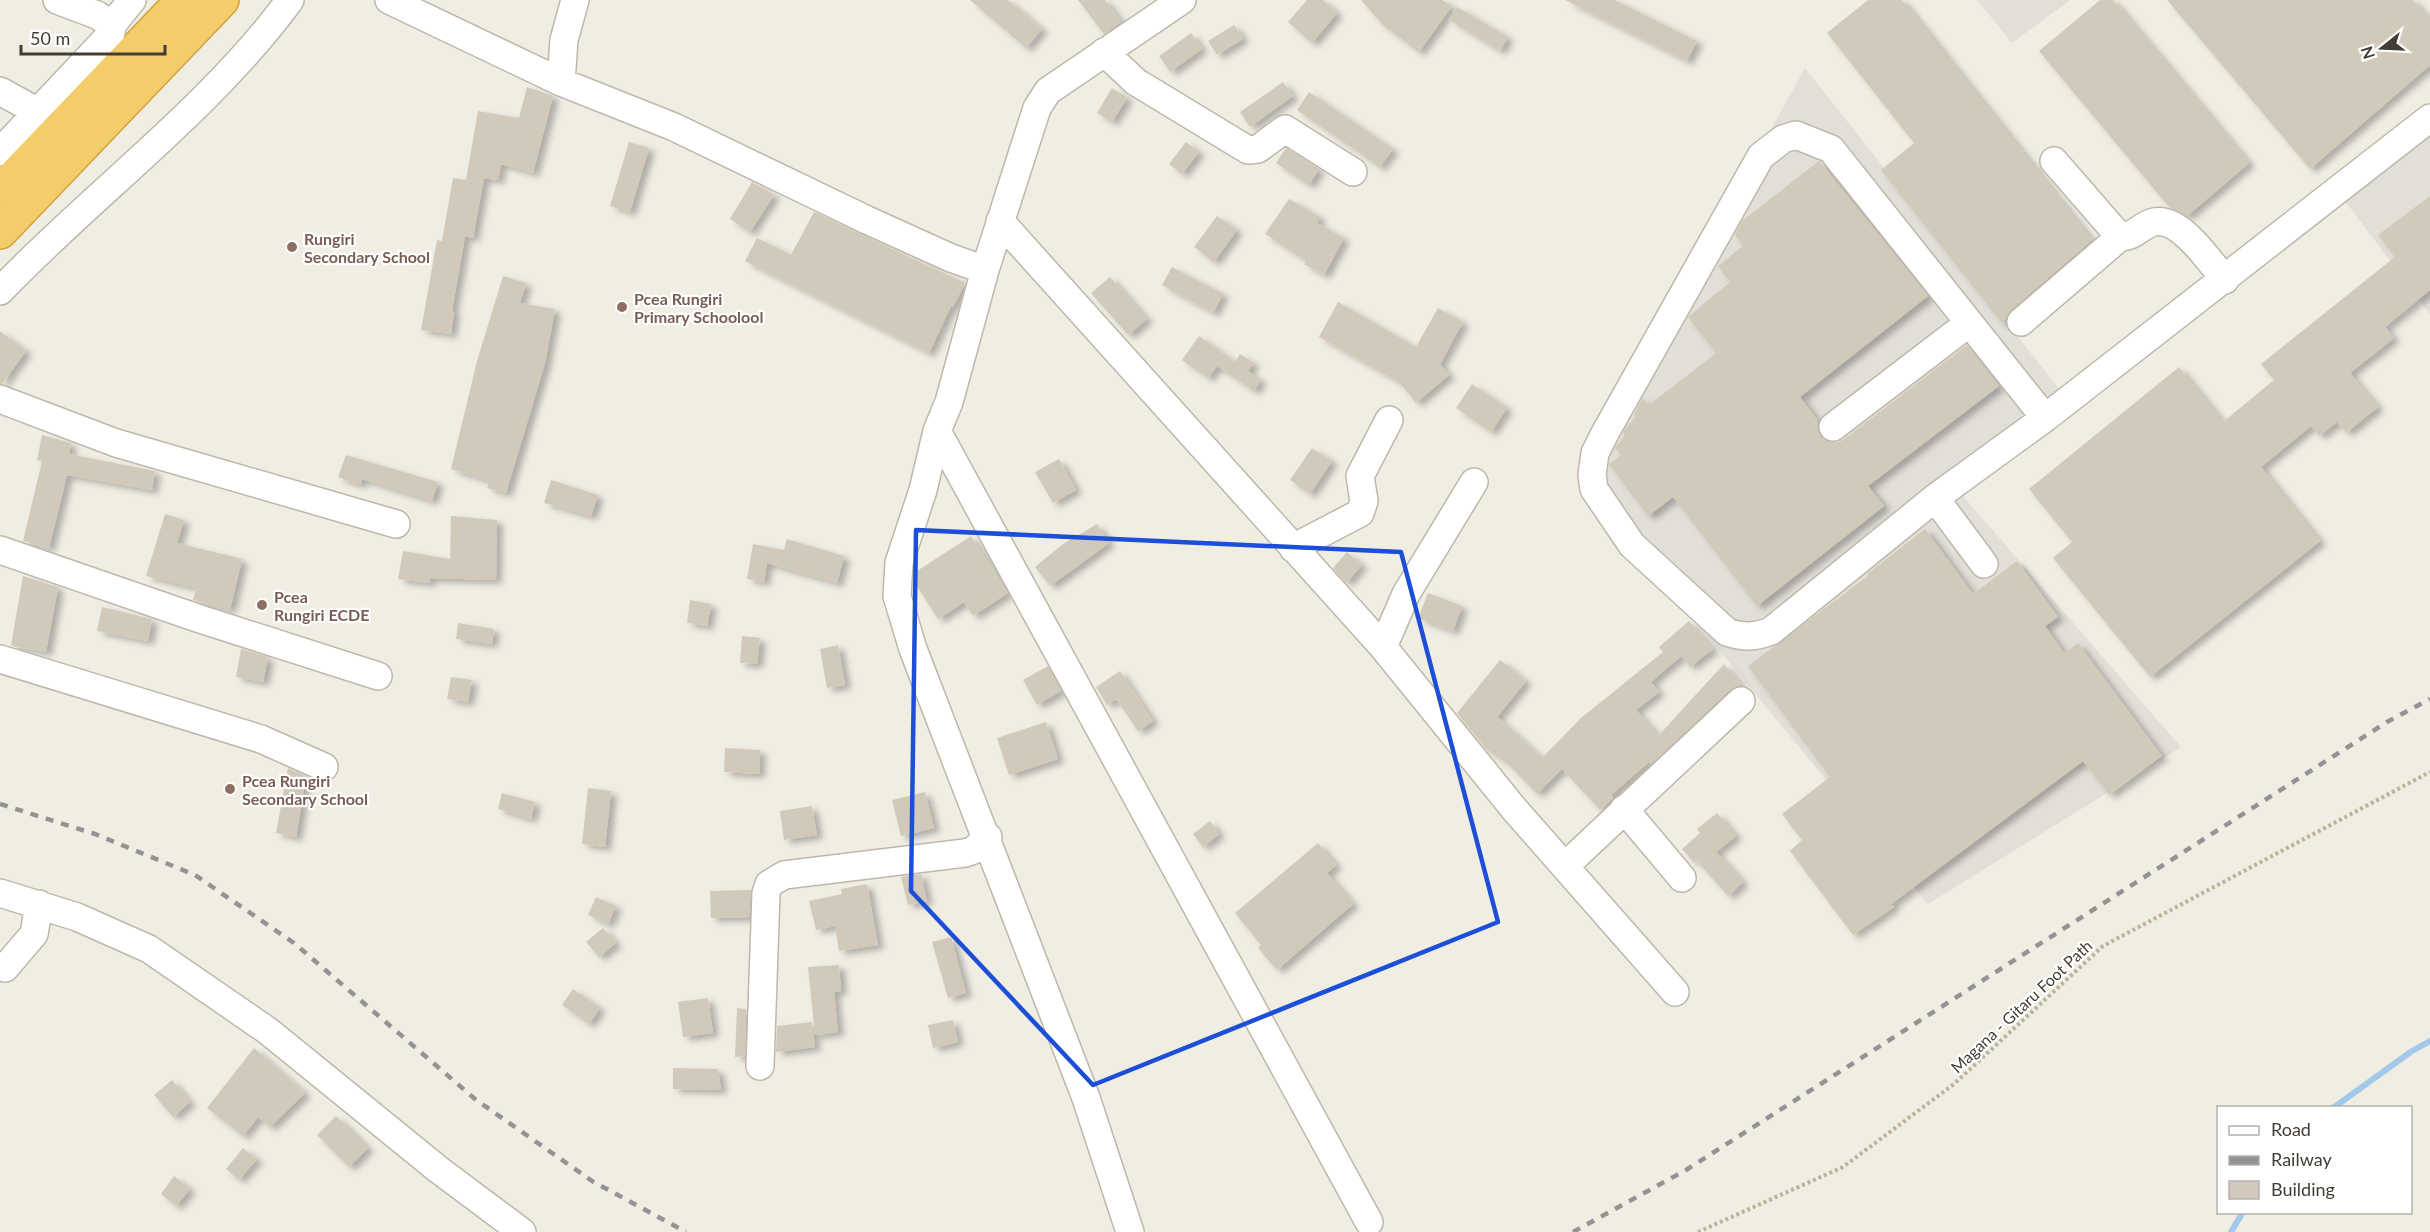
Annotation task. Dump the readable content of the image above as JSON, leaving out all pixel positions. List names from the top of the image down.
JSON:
{
  "streets": {
    "path": ["Magana - Gitaru Foot Path"]
  },
  "places": [
    "Rungiri Secondary School",
    "Pcea Rungiri Primary Schoolool",
    "Pcea Rungiri ECDE",
    "Pcea Rungiri Secondary School"
  ],
  "legend": ["Road", "Railway", "Building"],
  "scale_bar": "50 m",
  "north": "left"
}
